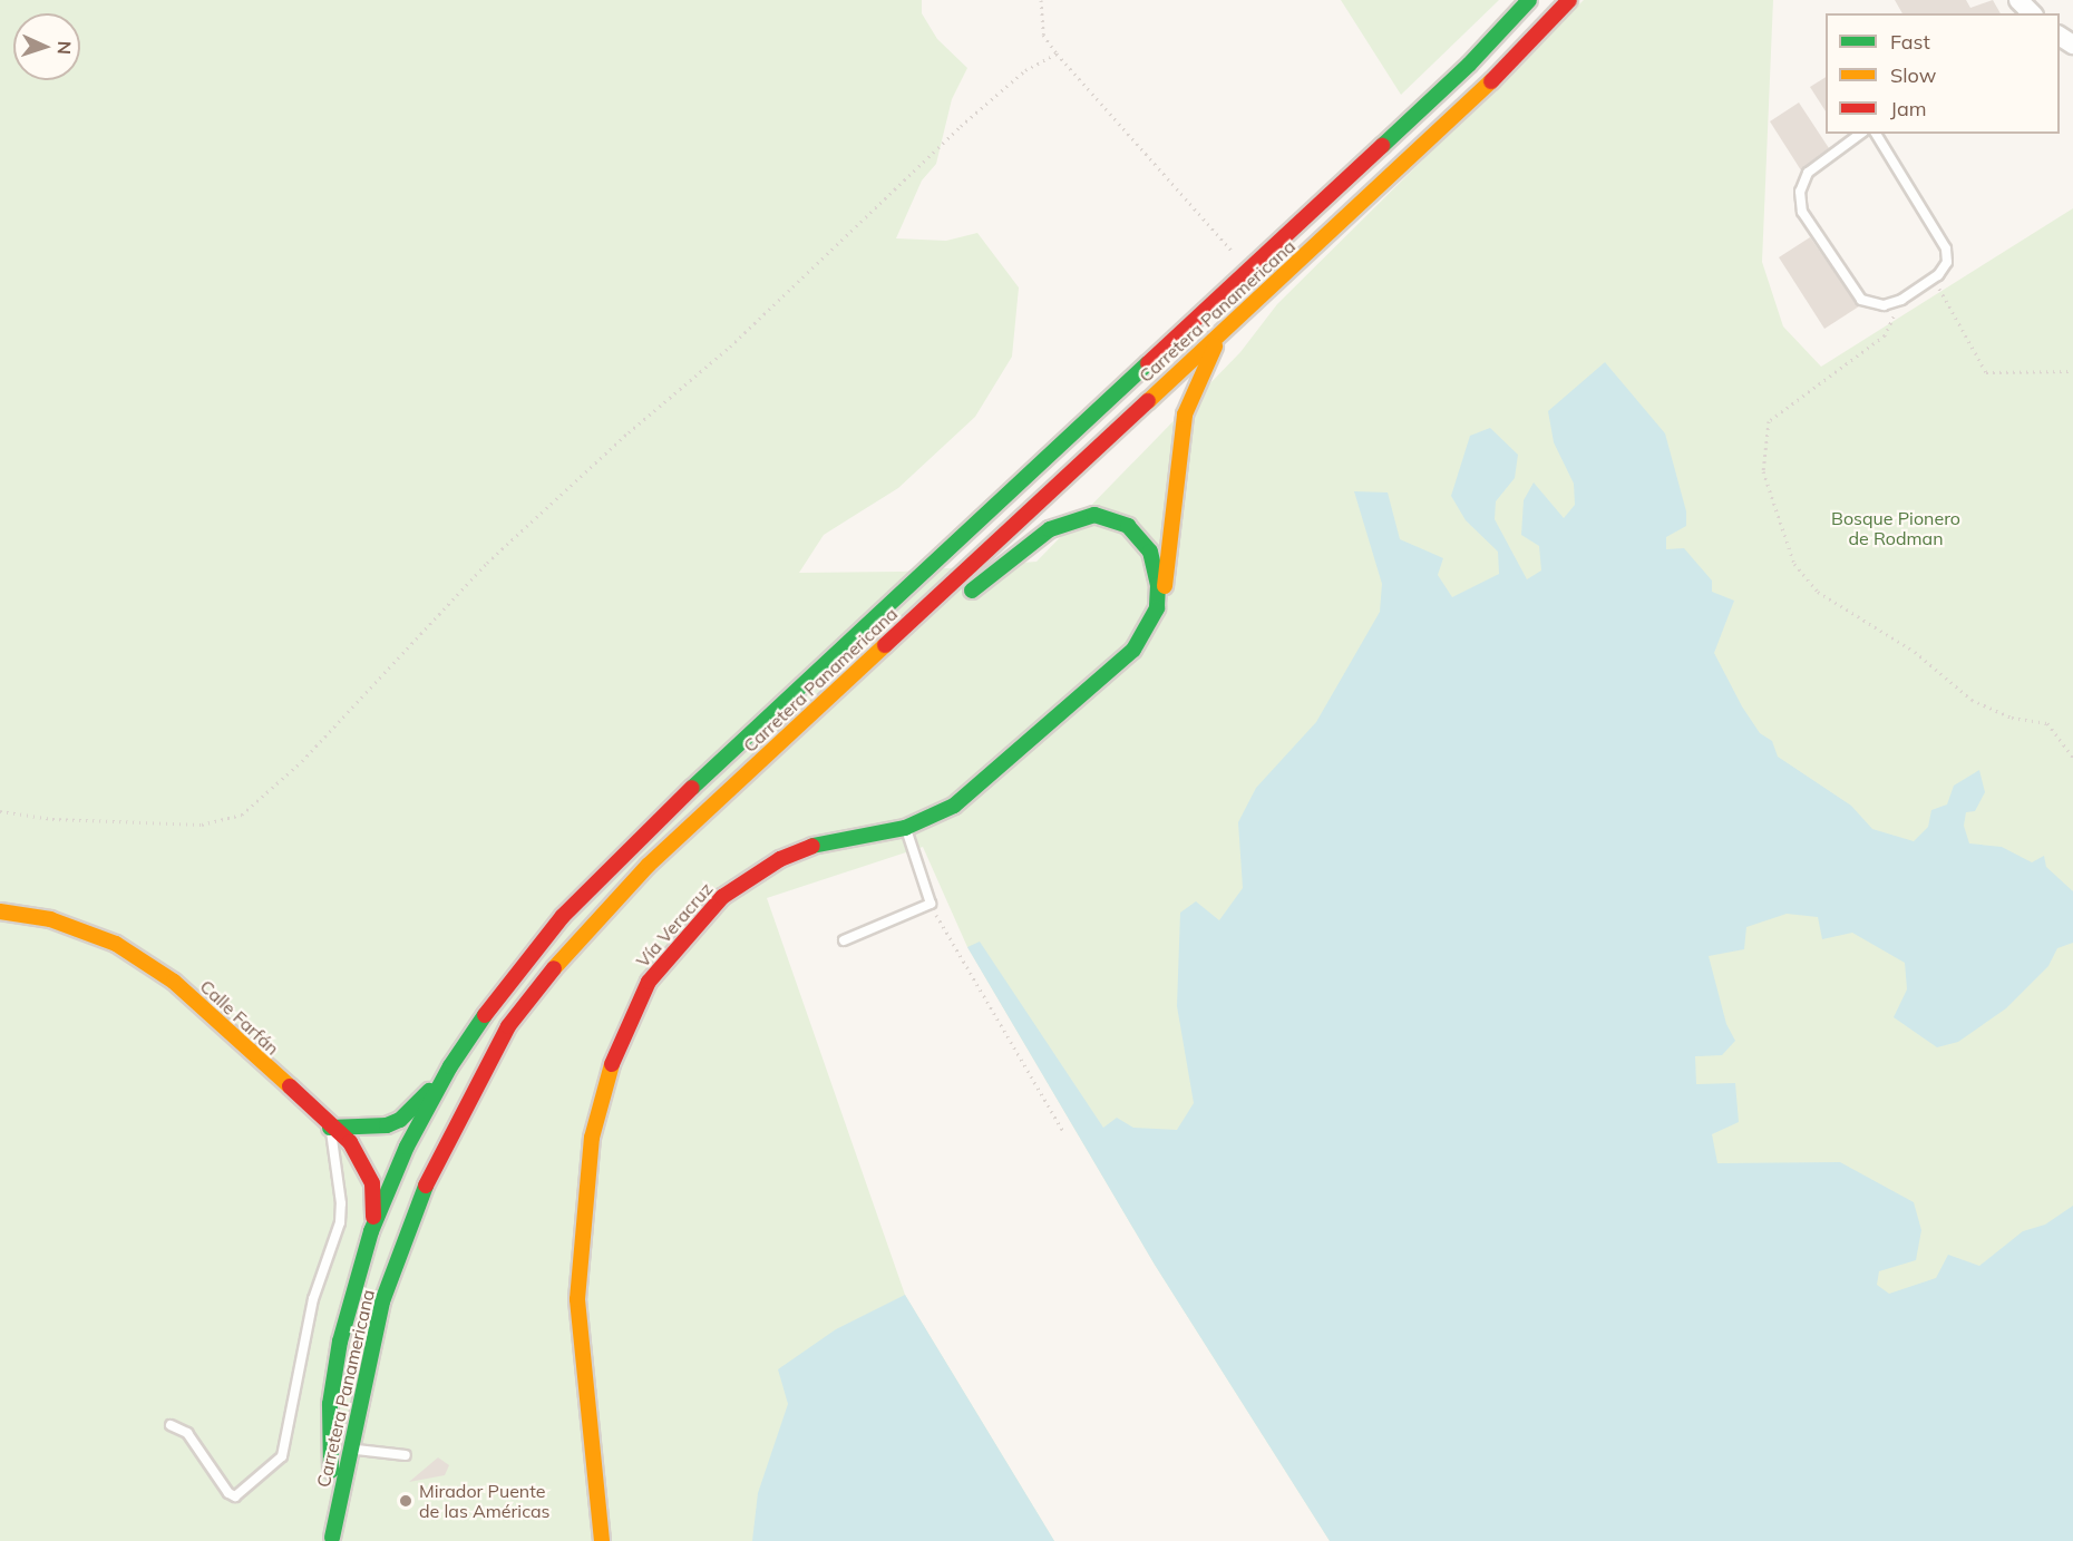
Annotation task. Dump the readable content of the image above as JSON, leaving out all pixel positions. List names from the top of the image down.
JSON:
{
  "streets": {
    "main road": ["Carretera Panamericana", "Vía Veracruz", "Calle Farfán"]
  },
  "crossings": [
    ["Carretera Panamericana", "Vía Veracruz"],
    ["Carretera Panamericana", "Calle Farfán"]
  ],
  "parks": ["Bosque Pionero de Rodman"],
  "places": ["Mirador Puente de las Américas"],
  "legend": ["Fast", "Slow", "Jam"],
  "north": "right"
}
